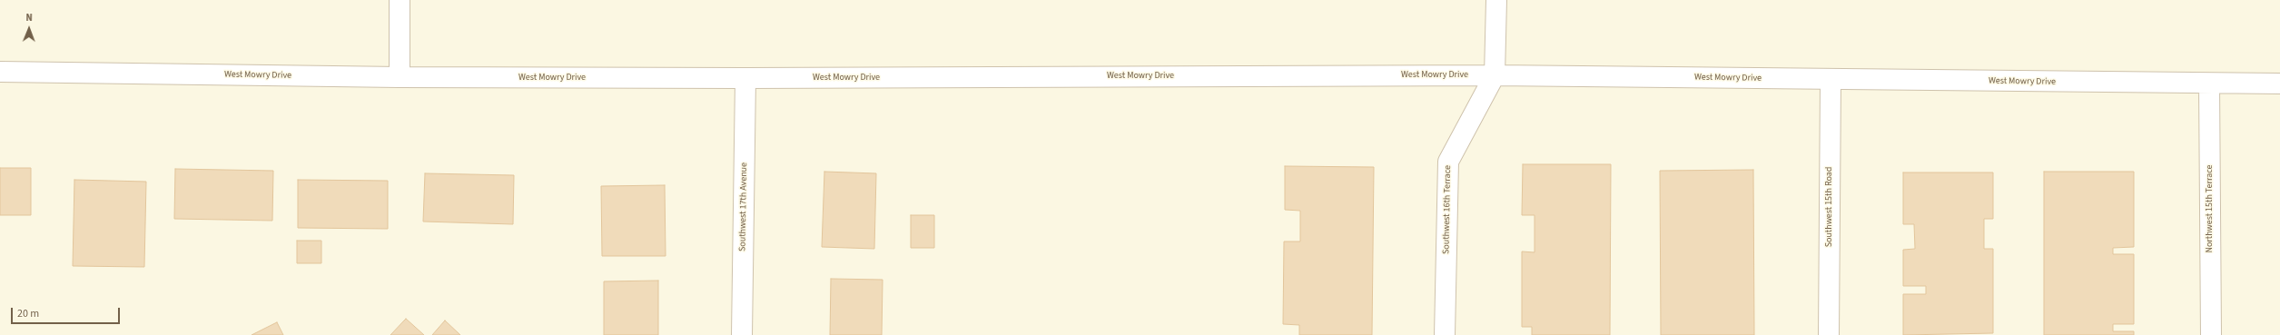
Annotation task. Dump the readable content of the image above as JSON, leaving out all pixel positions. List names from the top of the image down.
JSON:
{
  "streets": {
    "street": [
      "West Mowry Drive",
      "Southwest 17th Avenue",
      "Southwest 15th Road",
      "Northwest 15th Terrace",
      "Southwest 16th Terrace"
    ]
  },
  "crossings": [
    ["West Mowry Drive", "Southwest 17th Avenue"],
    ["West Mowry Drive", "Southwest 15th Road"],
    ["West Mowry Drive", "Northwest 15th Terrace"],
    ["West Mowry Drive", "Southwest 16th Terrace"]
  ],
  "scale_bar": "20 m",
  "north": "top"
}
